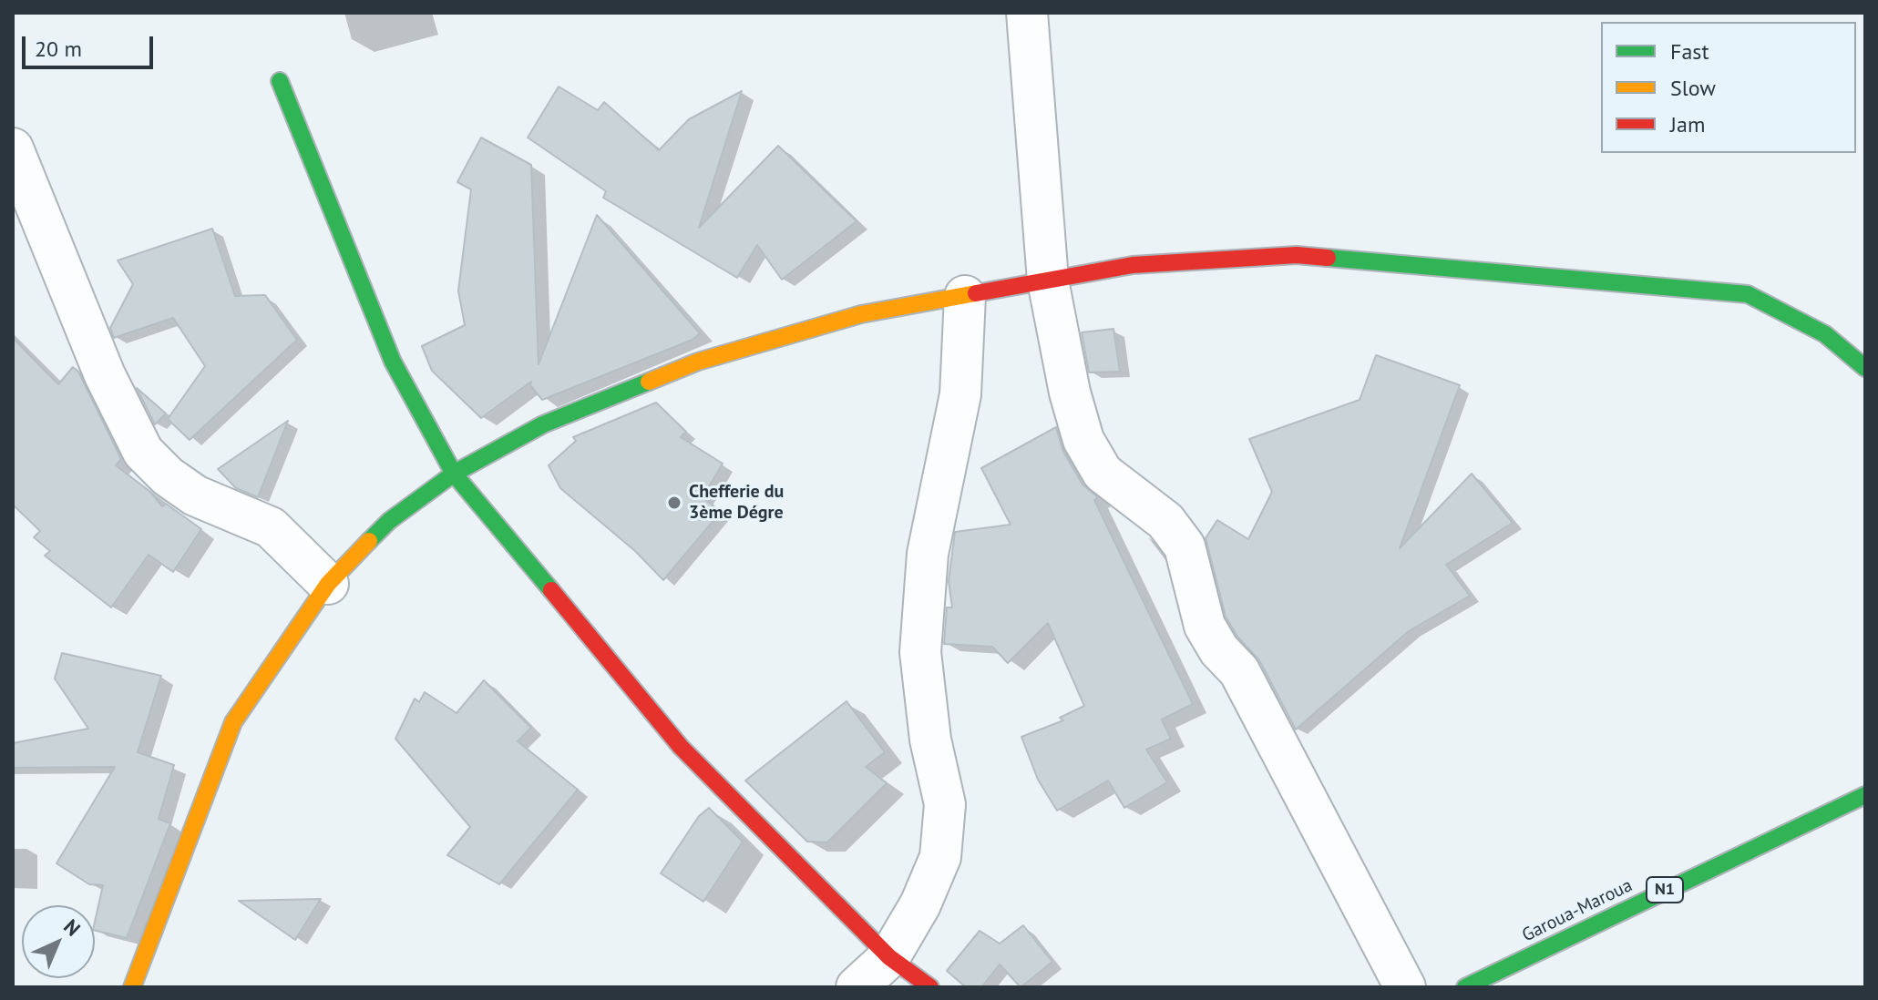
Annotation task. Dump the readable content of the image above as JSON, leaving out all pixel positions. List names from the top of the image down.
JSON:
{
  "streets": {
    "main road": ["N1", "Garoua-Maroua"]
  },
  "places": ["Chefferie du 3ème Dégre"],
  "legend": ["Fast", "Slow", "Jam"],
  "scale_bar": "20 m",
  "north": "top right"
}
